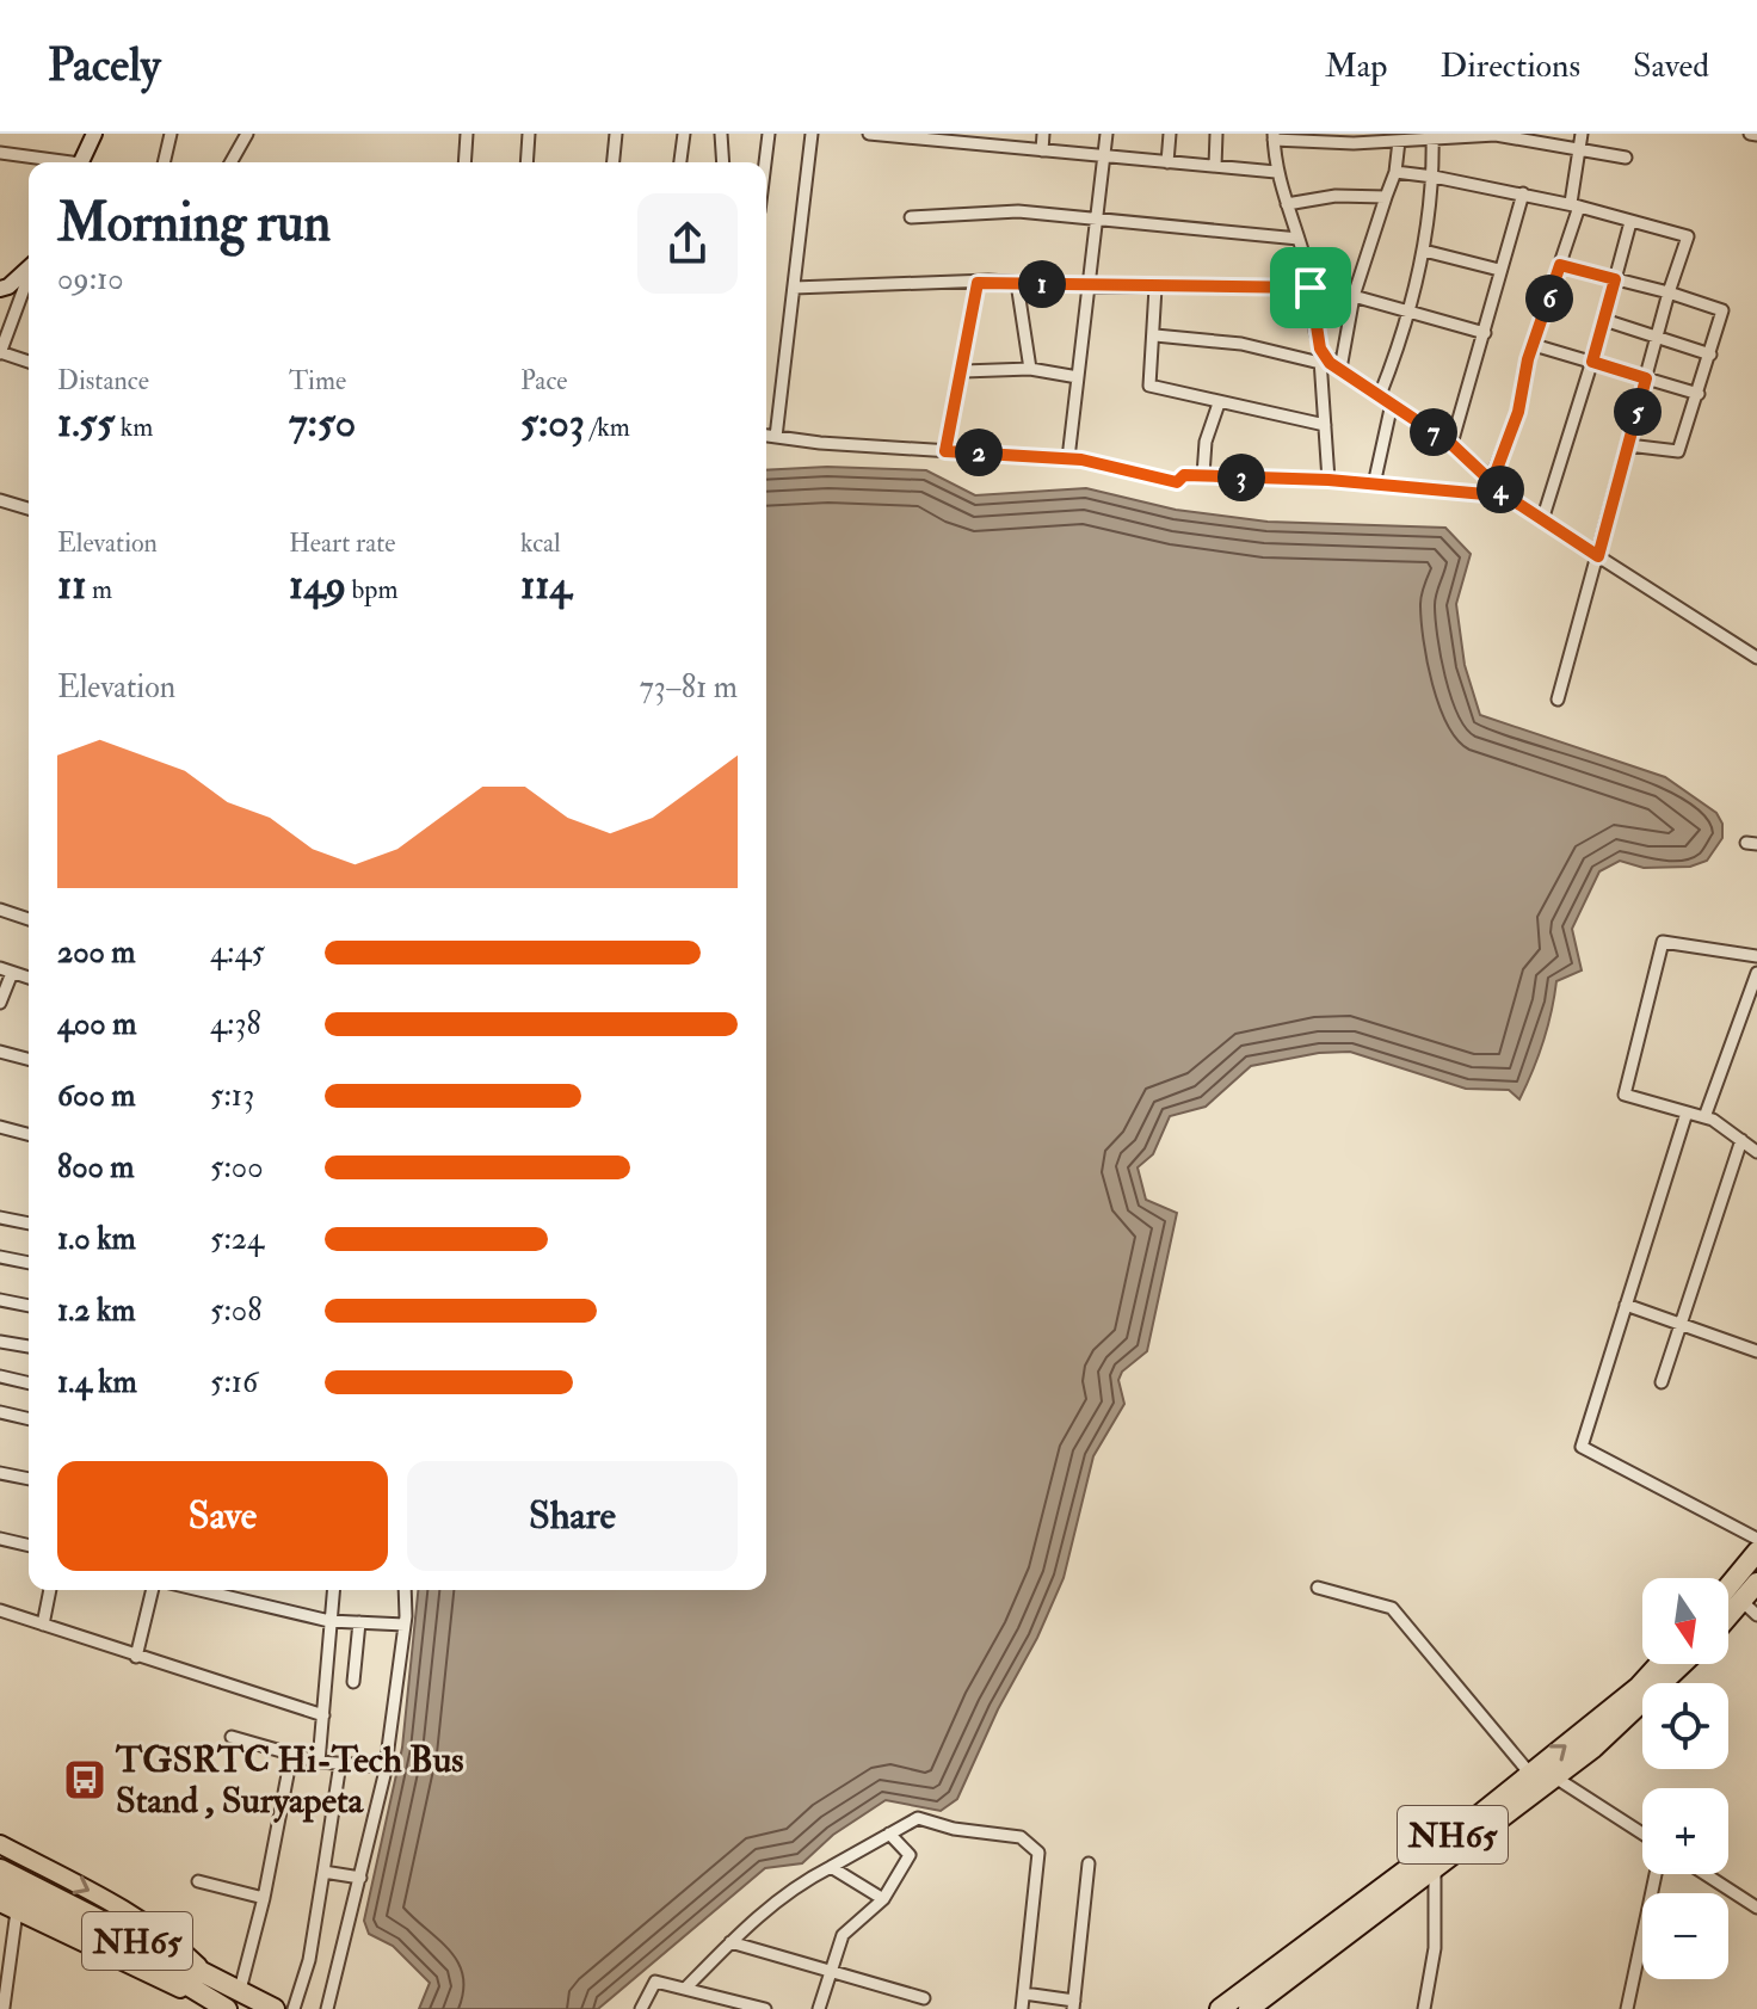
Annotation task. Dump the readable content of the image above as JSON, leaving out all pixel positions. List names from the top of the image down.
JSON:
{
  "streets": {
    "highway": ["NH65"]
  },
  "places": {
    "bus stop": ["TGSRTC Hi-Tech Bus Stand , Suryapeta"]
  },
  "north": "bottom",
  "page": {
    "header": "Pacely",
    "nav": ["Map", "Directions", "Saved"],
    "heading": ["Morning run", "09:10"],
    "pins": [
      "1",
      "6",
      "5",
      "7",
      "2",
      "3",
      "4"
    ],
    "stats": [
      ["Distance", "1.55 km"],
      ["Time", "7:50"],
      ["Pace", "5:03 /km"],
      ["Elevation", "11 m"],
      ["Heart rate", "149 bpm"],
      ["kcal", "114"]
    ],
    "chart": ["Elevation", "73–81 m"],
    "list": [
      {
        "name": "200 m",
        "note": "4:45"
      },
      {
        "name": "400 m",
        "note": "4:38"
      },
      {
        "name": "600 m",
        "note": "5:13"
      },
      {
        "name": "800 m",
        "note": "5:00"
      },
      {
        "name": "1.0 km",
        "note": "5:24"
      },
      {
        "name": "1.2 km",
        "note": "5:08"
      },
      {
        "name": "1.4 km",
        "note": "5:16"
      }
    ],
    "buttons": ["Save", "Share"],
    "map_buttons": ["+", "−"]
  }
}
